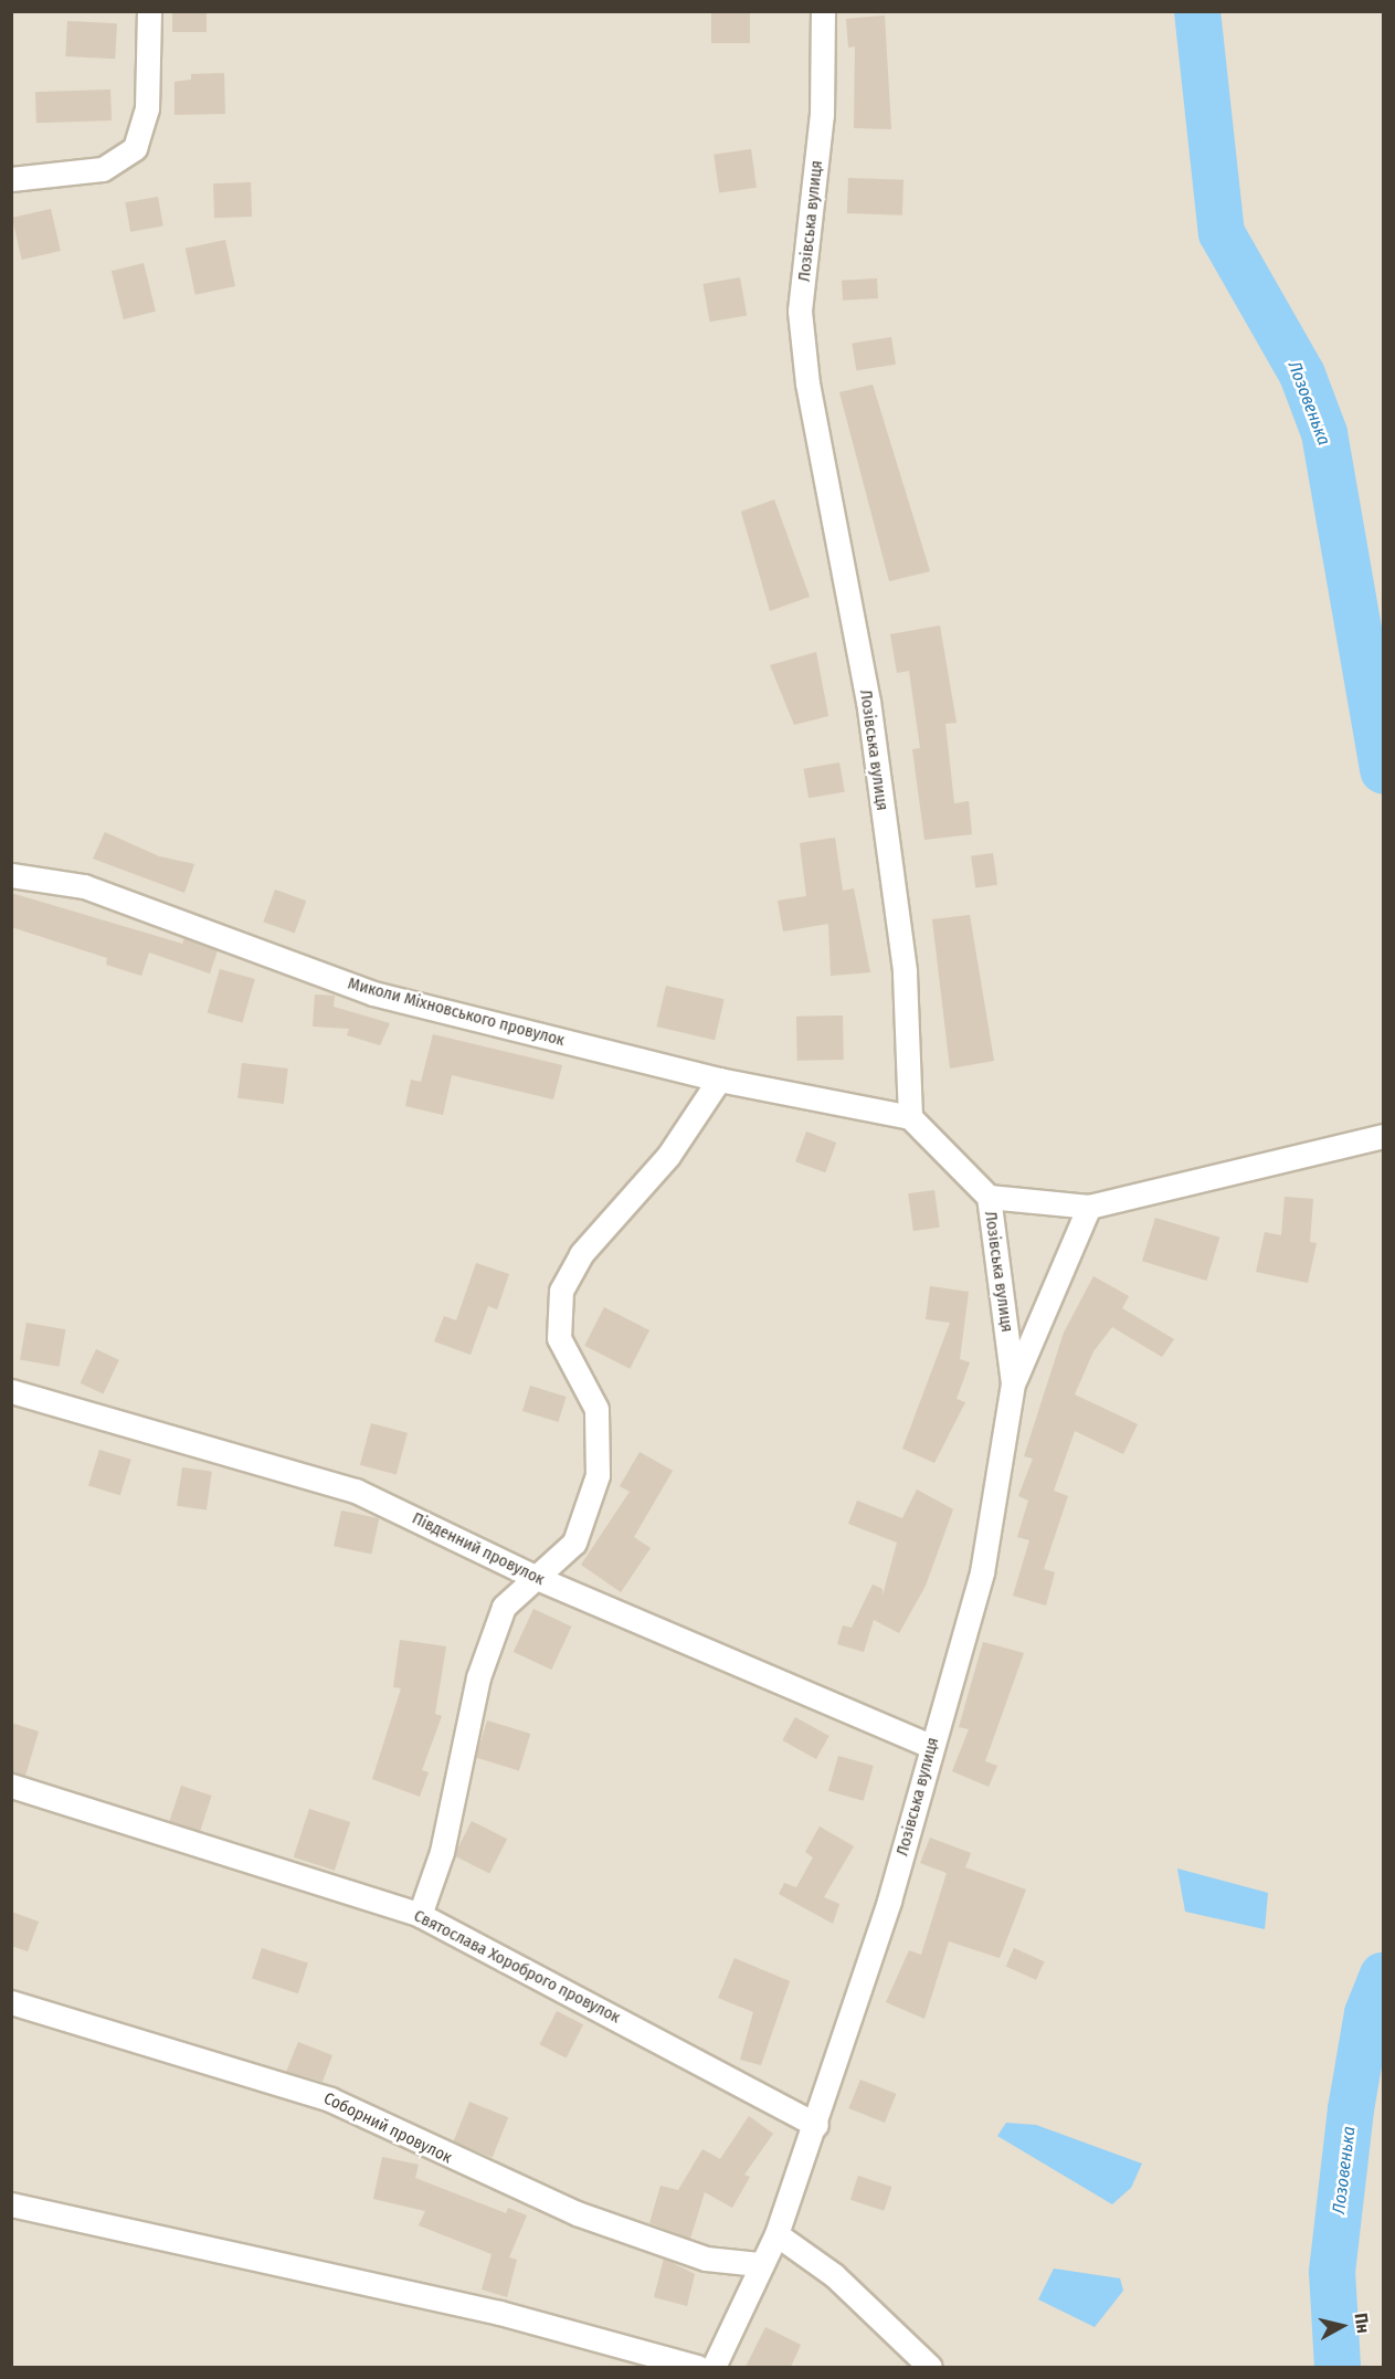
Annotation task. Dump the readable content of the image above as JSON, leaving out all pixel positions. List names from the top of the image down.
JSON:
{
  "streets": {
    "street": [
      "Лозівська вулиця",
      "Миколи Міхновського провулок",
      "Південний провулок",
      "Святослава Хороброго провулок",
      "Соборний провулок"
    ]
  },
  "crossings": [
    ["Лозівська вулиця", "Миколи Міхновського провулок"],
    ["Лозівська вулиця", "Південний провулок"],
    ["Лозівська вулиця", "Святослава Хороброго провулок"],
    ["Лозівська вулиця", "Соборний провулок"]
  ],
  "water": ["Лозовенька"],
  "north": "right"
}
